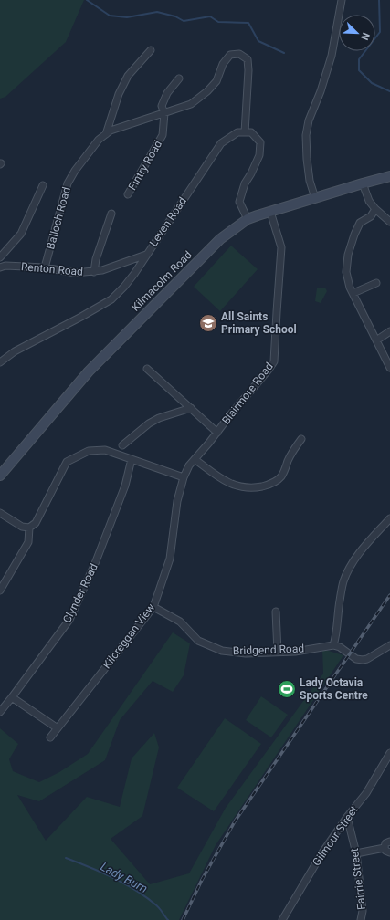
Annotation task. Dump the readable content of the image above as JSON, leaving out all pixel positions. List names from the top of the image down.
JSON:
{
  "streets": {
    "main road": ["Kilmacolm Road"],
    "street": [
      "Fintry Road",
      "Balloch Road",
      "Leven Road",
      "Renton Road",
      "Blairmore Road",
      "Clynder Road",
      "Kilcreggan View",
      "Bridgend Road",
      "Gilmour Street",
      "Fairrie Street"
    ]
  },
  "crossings": [
    ["Fintry Road", "Balloch Road"],
    ["Balloch Road", "Leven Road"],
    ["Balloch Road", "Renton Road"],
    ["Leven Road", "Renton Road"],
    ["Kilmacolm Road", "Blairmore Road"],
    ["Blairmore Road", "Kilcreggan View"],
    ["Kilcreggan View", "Bridgend Road"],
    ["Gilmour Street", "Fairrie Street"]
  ],
  "water": ["Lady Burn"],
  "places": {
    "school or university": ["All Saints Primary School"],
    "sports": ["Lady Octavia Sports Centre"]
  },
  "north": "bottom right"
}
